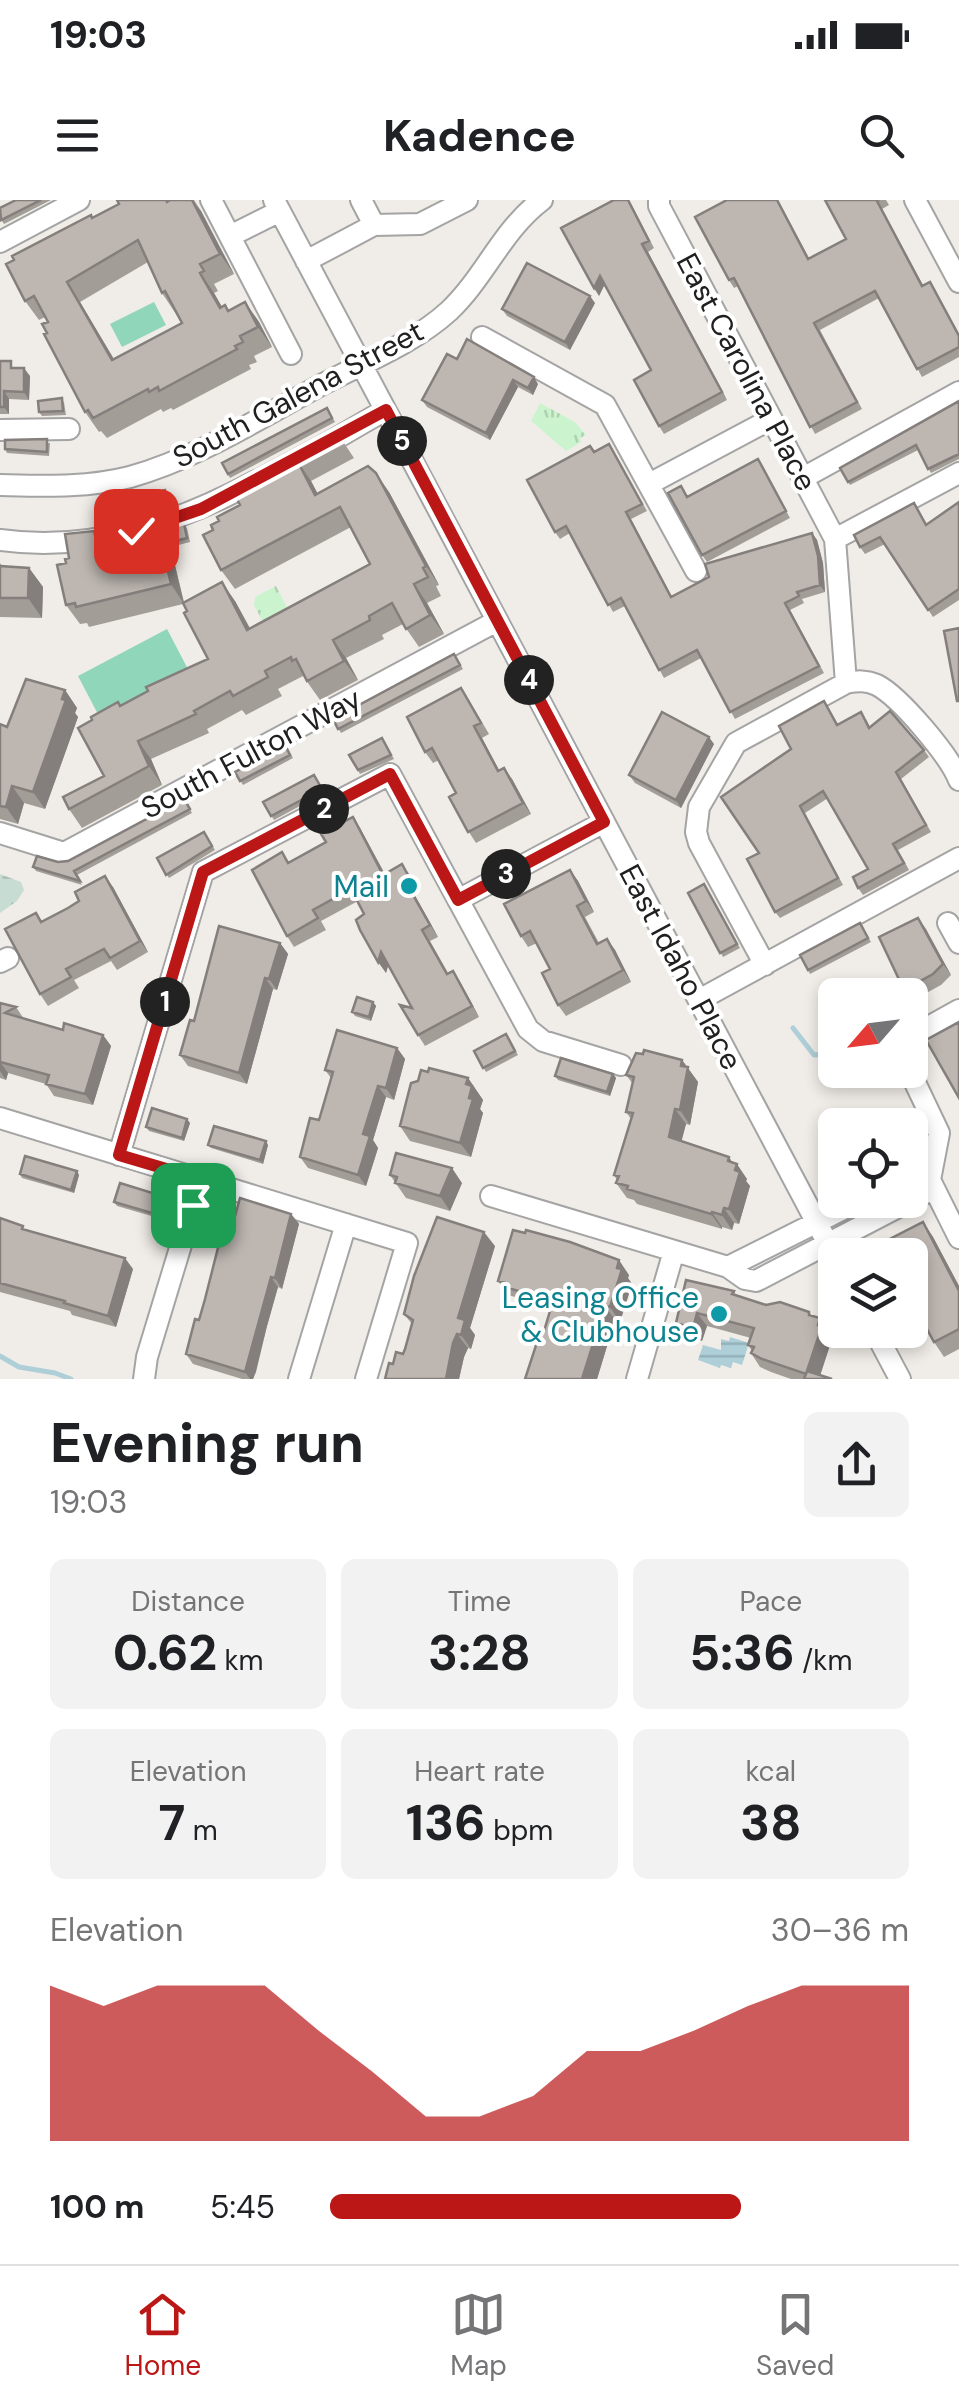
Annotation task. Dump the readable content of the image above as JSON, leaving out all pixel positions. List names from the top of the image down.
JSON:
{
  "streets": {
    "street": [
      "East Carolina Place",
      "South Galena Street",
      "South Fulton Way",
      "East Idaho Place"
    ]
  },
  "crossings": [
    ["South Galena Street", "East Idaho Place"],
    ["South Fulton Way", "East Idaho Place"]
  ],
  "places": ["Mail", "Leasing Office & Clubhouse"],
  "north": "bottom left",
  "page": {
    "status": "19:03",
    "header": "Kadence",
    "pins": [
      "5",
      "4",
      "2",
      "3",
      "1"
    ],
    "heading": ["Evening run", "19:03"],
    "stats": [
      ["Distance", "0.62 km"],
      ["Time", "3:28"],
      ["Pace", "5:36 /km"],
      ["Elevation", "7 m"],
      ["Heart rate", "136 bpm"],
      ["kcal", "38"]
    ],
    "chart": ["Elevation", "30–36 m"],
    "list": [
      {
        "name": "100 m",
        "note": "5:45"
      }
    ],
    "tabs": ["Home", "Map", "Saved"]
  }
}
